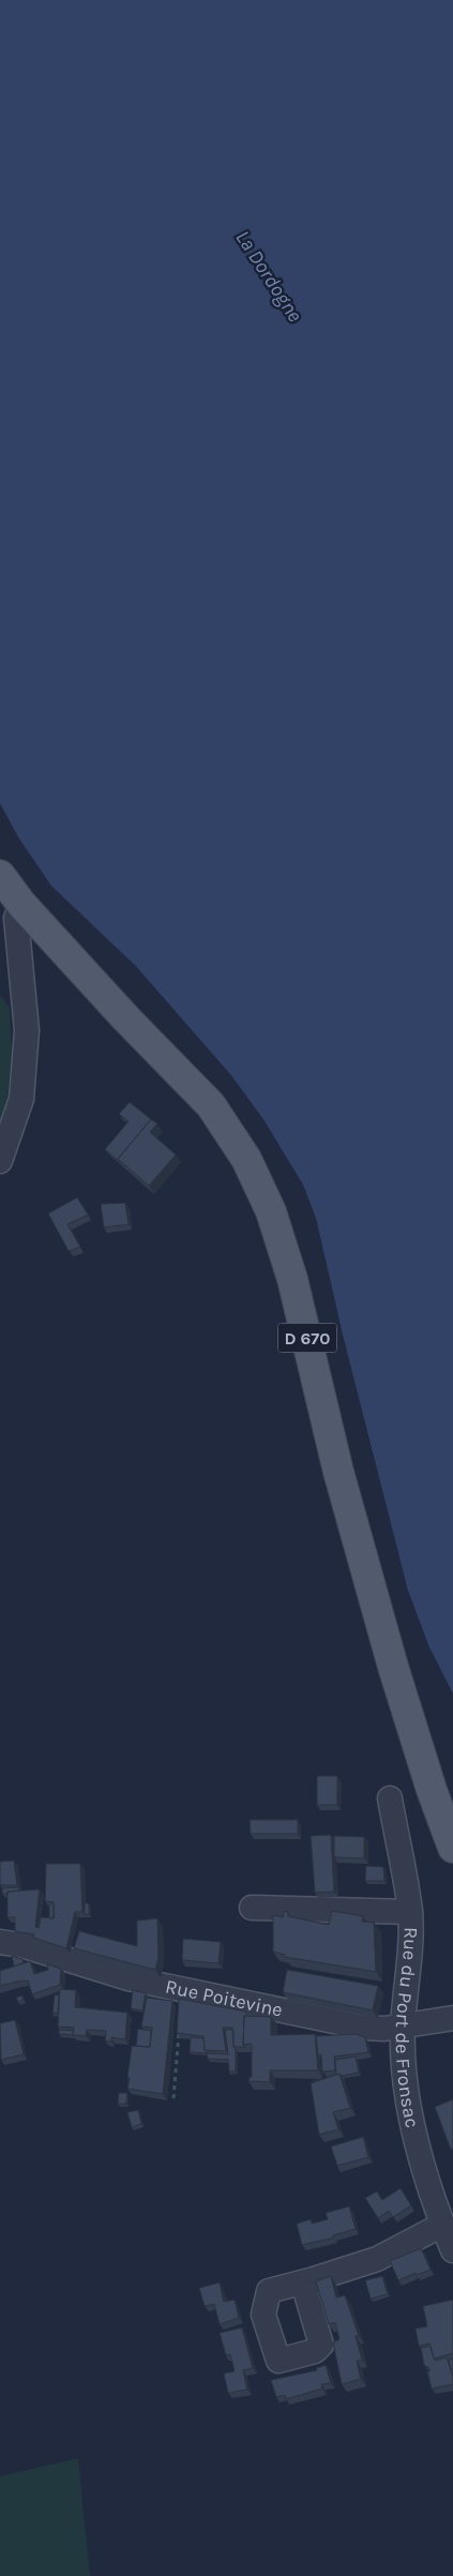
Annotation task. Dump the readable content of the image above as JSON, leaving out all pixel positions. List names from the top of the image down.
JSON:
{
  "streets": {
    "main road": ["D 670"],
    "street": ["Rue Poitevine", "Rue du Port de Fronsac"]
  },
  "crossings": [
    ["Rue Poitevine", "Rue du Port de Fronsac"]
  ],
  "water": ["La Dordogne"]
}
